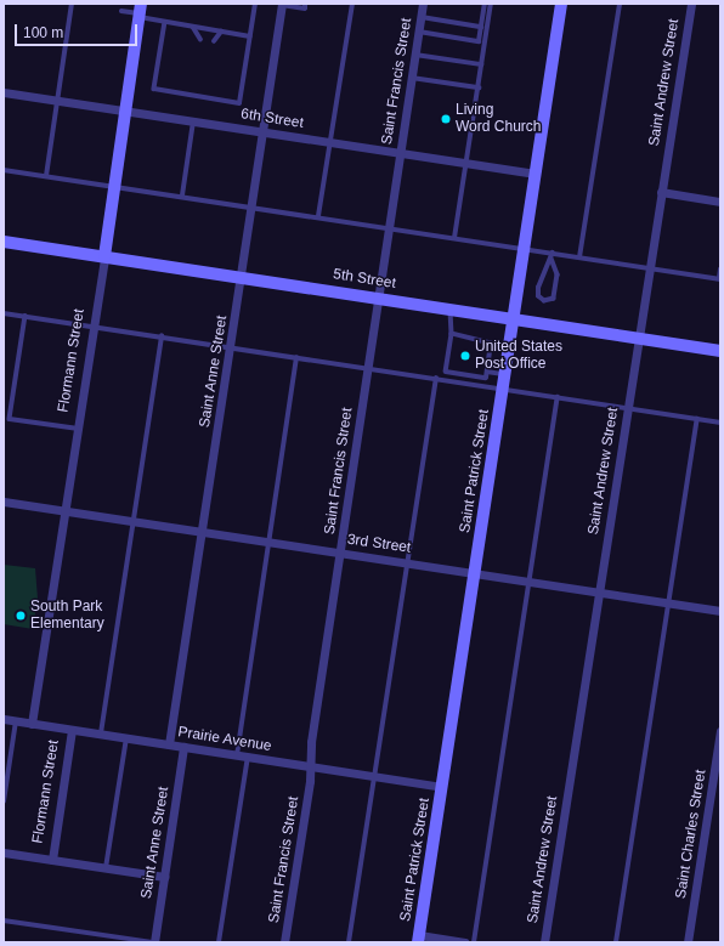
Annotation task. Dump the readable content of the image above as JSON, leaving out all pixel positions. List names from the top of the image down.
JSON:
{
  "streets": {
    "main road": ["5th Street", "Flormann Street", "Saint Patrick Street"],
    "street": [
      "Saint Francis Street",
      "Saint Andrew Street",
      "6th Street",
      "Saint Anne Street",
      "3rd Street",
      "Prairie Avenue",
      "Saint Charles Street"
    ]
  },
  "crossings": [
    ["Saint Francis Street", "6th Street"],
    ["Saint Francis Street", "5th Street"],
    ["Saint Francis Street", "3rd Street"],
    ["Saint Francis Street", "Prairie Avenue"],
    ["Saint Andrew Street", "5th Street"],
    ["Saint Andrew Street", "3rd Street"],
    ["6th Street", "Flormann Street"],
    ["6th Street", "Saint Anne Street"],
    ["6th Street", "Saint Patrick Street"],
    ["5th Street", "Flormann Street"],
    ["5th Street", "Saint Anne Street"],
    ["5th Street", "Saint Patrick Street"],
    ["Flormann Street", "3rd Street"],
    ["Flormann Street", "Prairie Avenue"],
    ["Saint Anne Street", "3rd Street"],
    ["Saint Anne Street", "Prairie Avenue"],
    ["Saint Patrick Street", "3rd Street"],
    ["Saint Patrick Street", "Prairie Avenue"]
  ],
  "places": ["Living Word Church", "United States Post Office", "South Park Elementary"],
  "scale_bar": "100 m"
}
